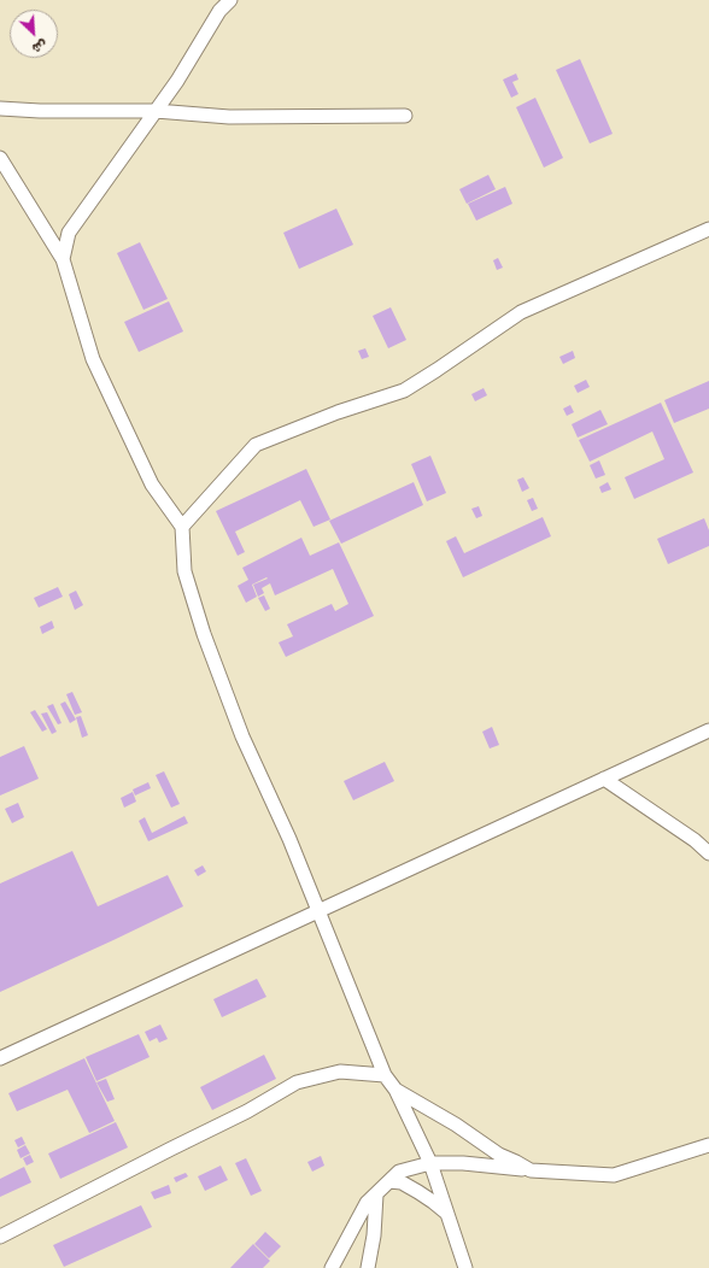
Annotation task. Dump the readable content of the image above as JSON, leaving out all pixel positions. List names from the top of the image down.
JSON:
{
  "north": "bottom right"
}
